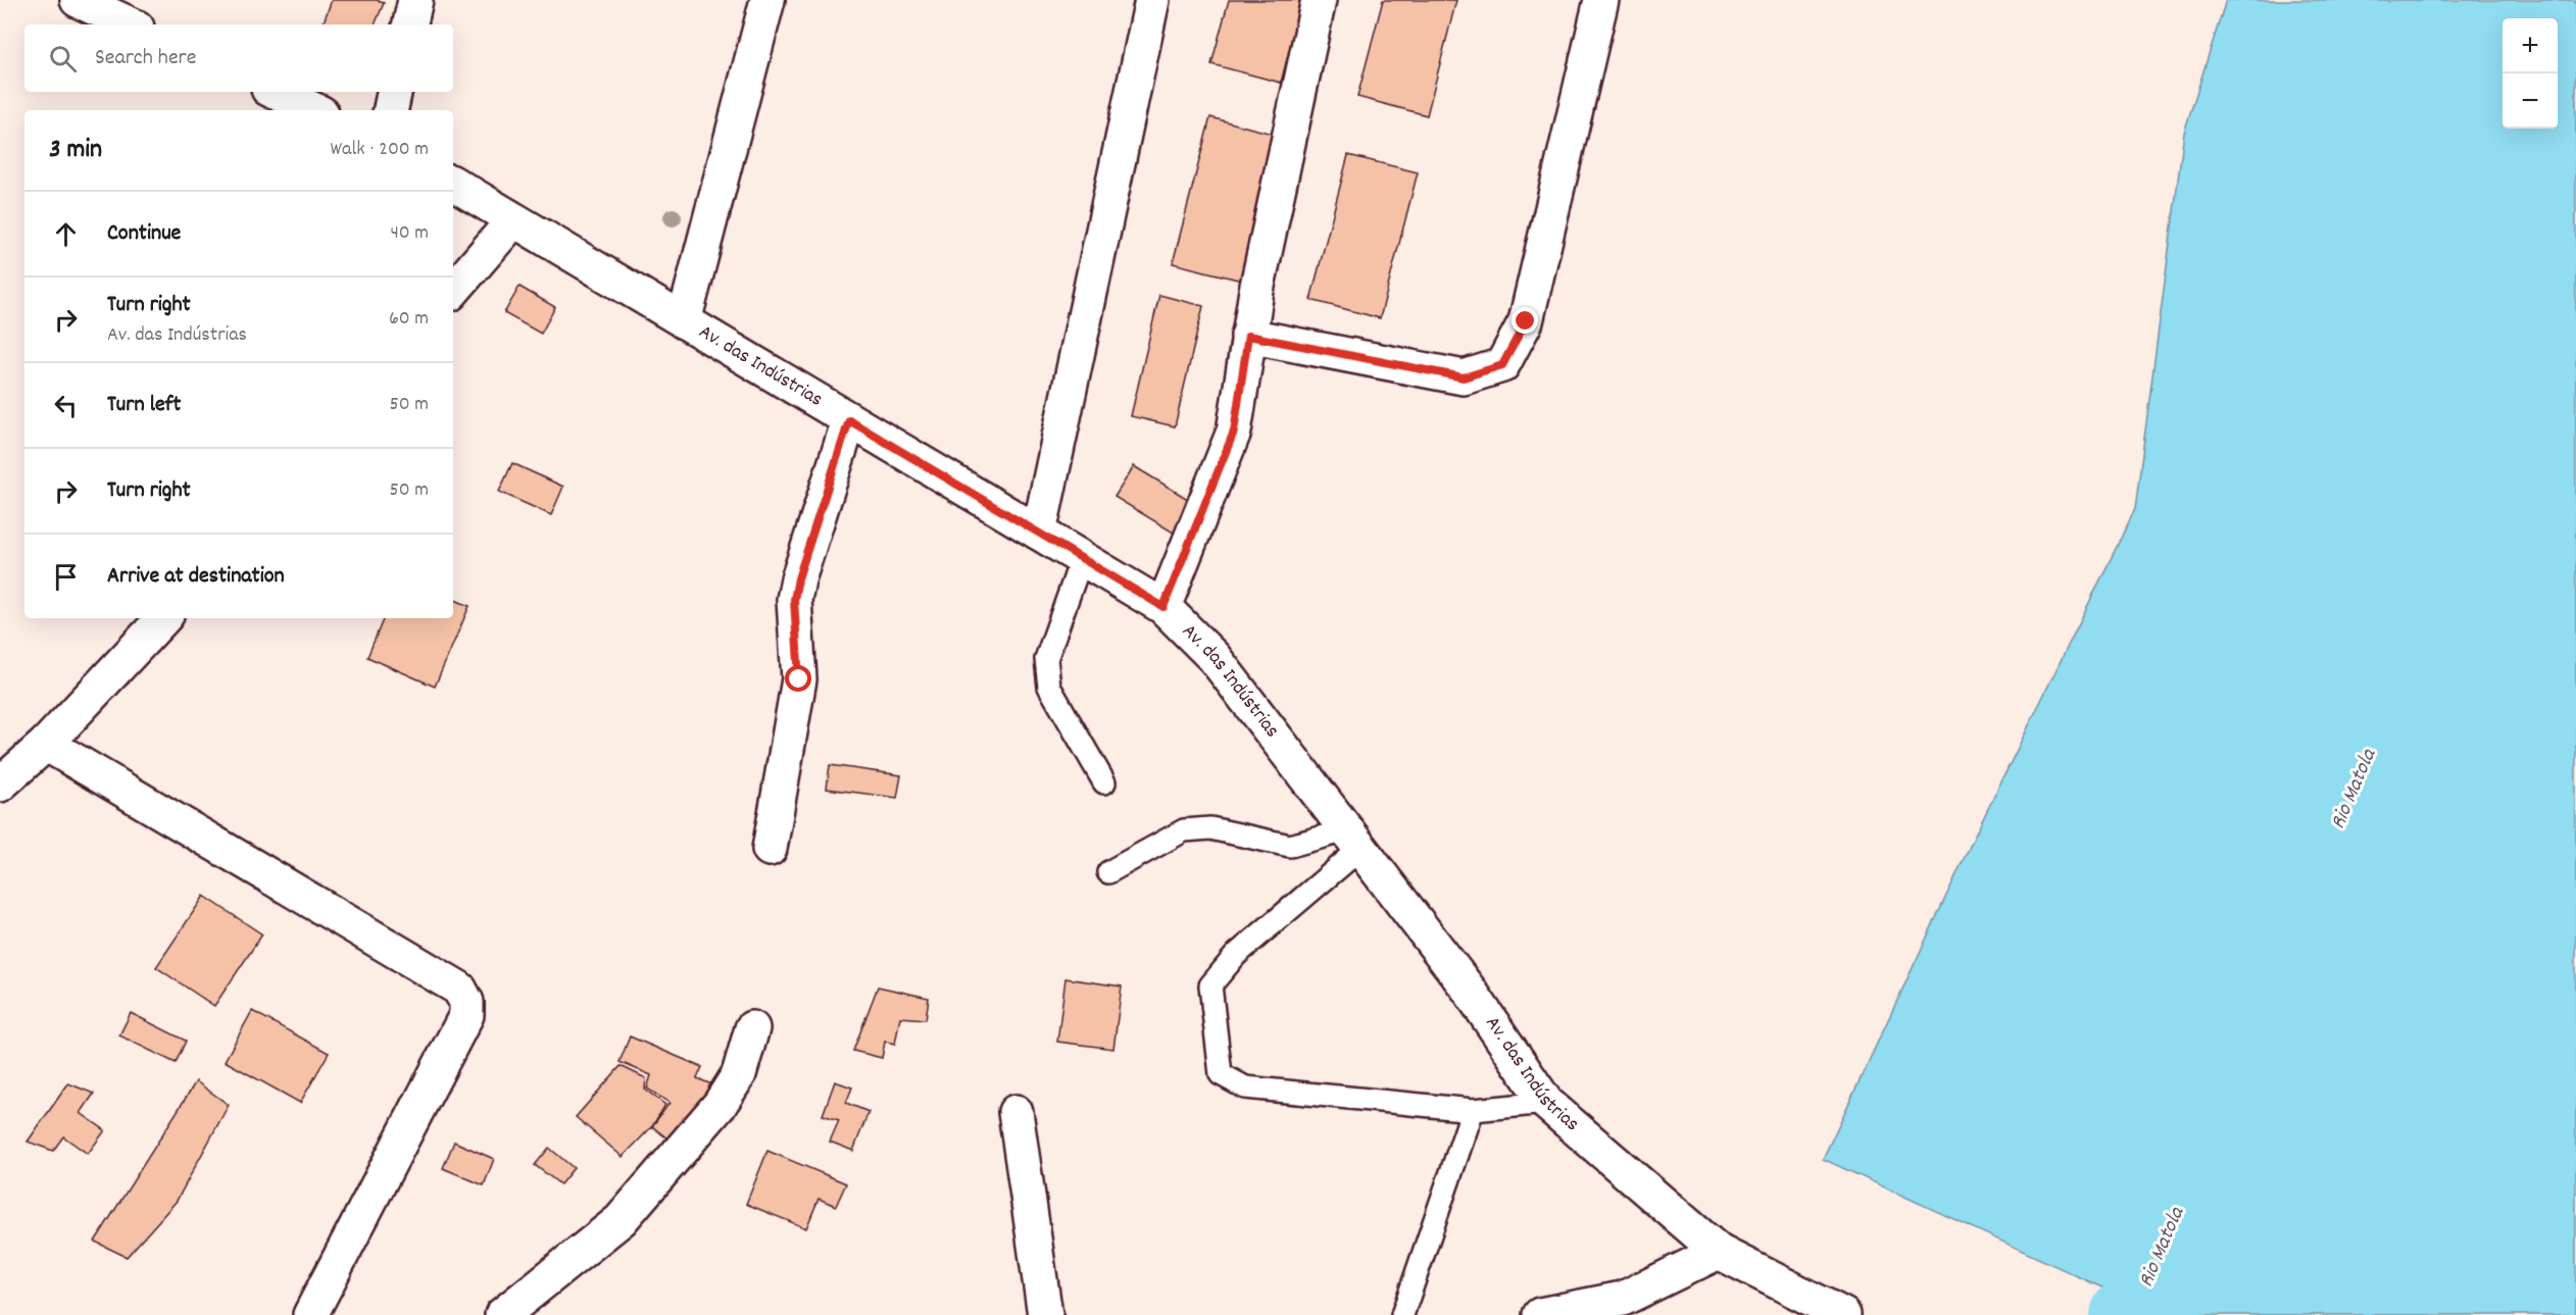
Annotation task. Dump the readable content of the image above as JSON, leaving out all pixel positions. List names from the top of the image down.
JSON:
{
  "streets": {
    "street": ["Av. das Indústrias"]
  },
  "water": ["Rio Matola"],
  "page": {
    "map_buttons": ["+", "−"],
    "search": "Search here",
    "heading": ["3 min", "Walk · 200 m"],
    "list": [
      ["Continue", "40 m"],
      ["Turn right", "Av. das Indústrias", "60 m"],
      ["Turn left", "50 m"],
      ["Turn right", "50 m"],
      "Arrive at destination"
    ]
  }
}
